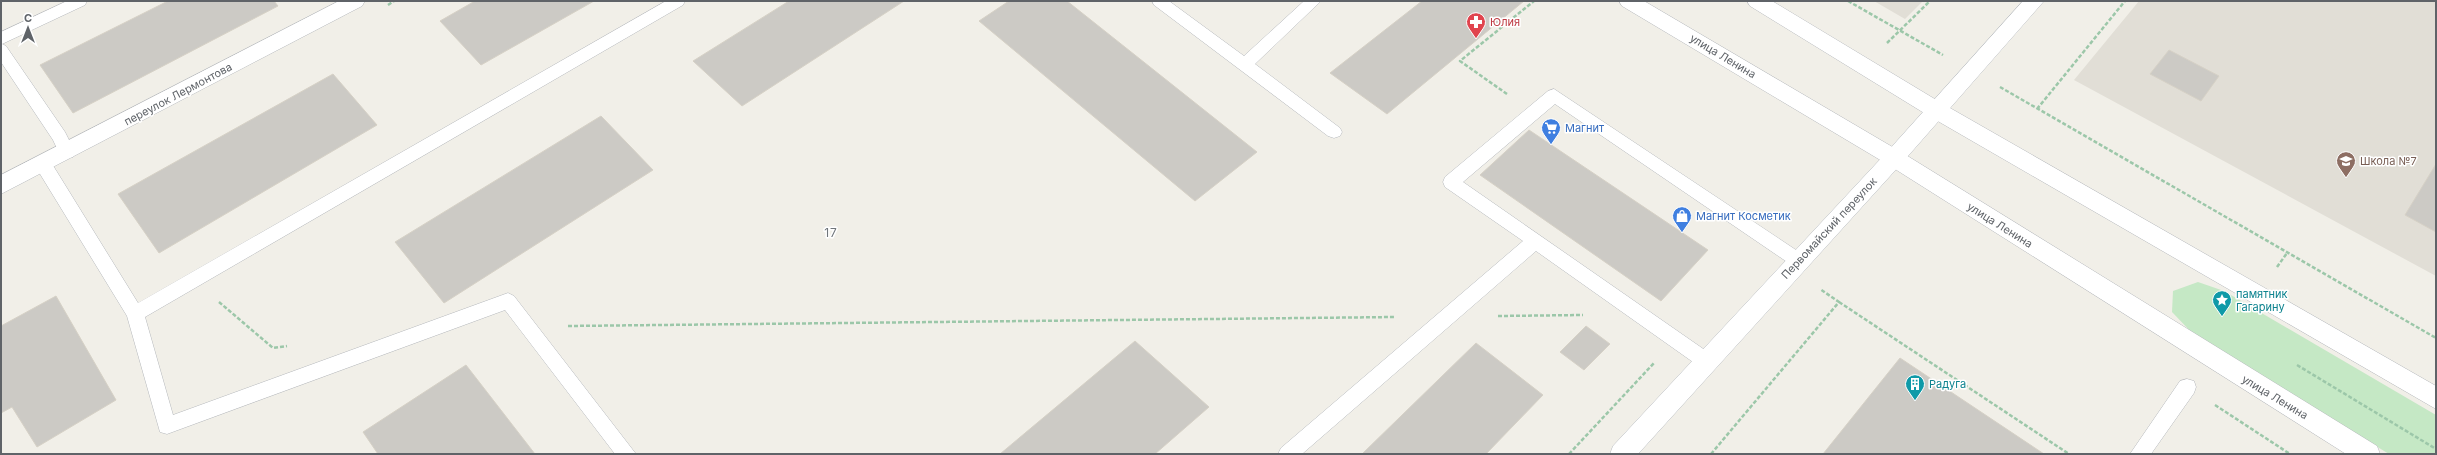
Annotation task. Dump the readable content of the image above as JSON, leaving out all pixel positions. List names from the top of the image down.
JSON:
{
  "streets": {
    "street": ["улица Ленина", "переулок Лермонтова", "Первомайский переулок"]
  },
  "crossings": [
    ["улица Ленина", "Первомайский переулок"]
  ],
  "districts": ["17"],
  "places": {
    "pharmacy": ["Юлия"],
    "supermarket": ["Магнит"],
    "school or university": ["Школа №7"],
    "shop": ["Магнит Косметик"],
    "place": ["памятник Гагарину"],
    "building": ["Радуга"]
  },
  "north": "top"
}
